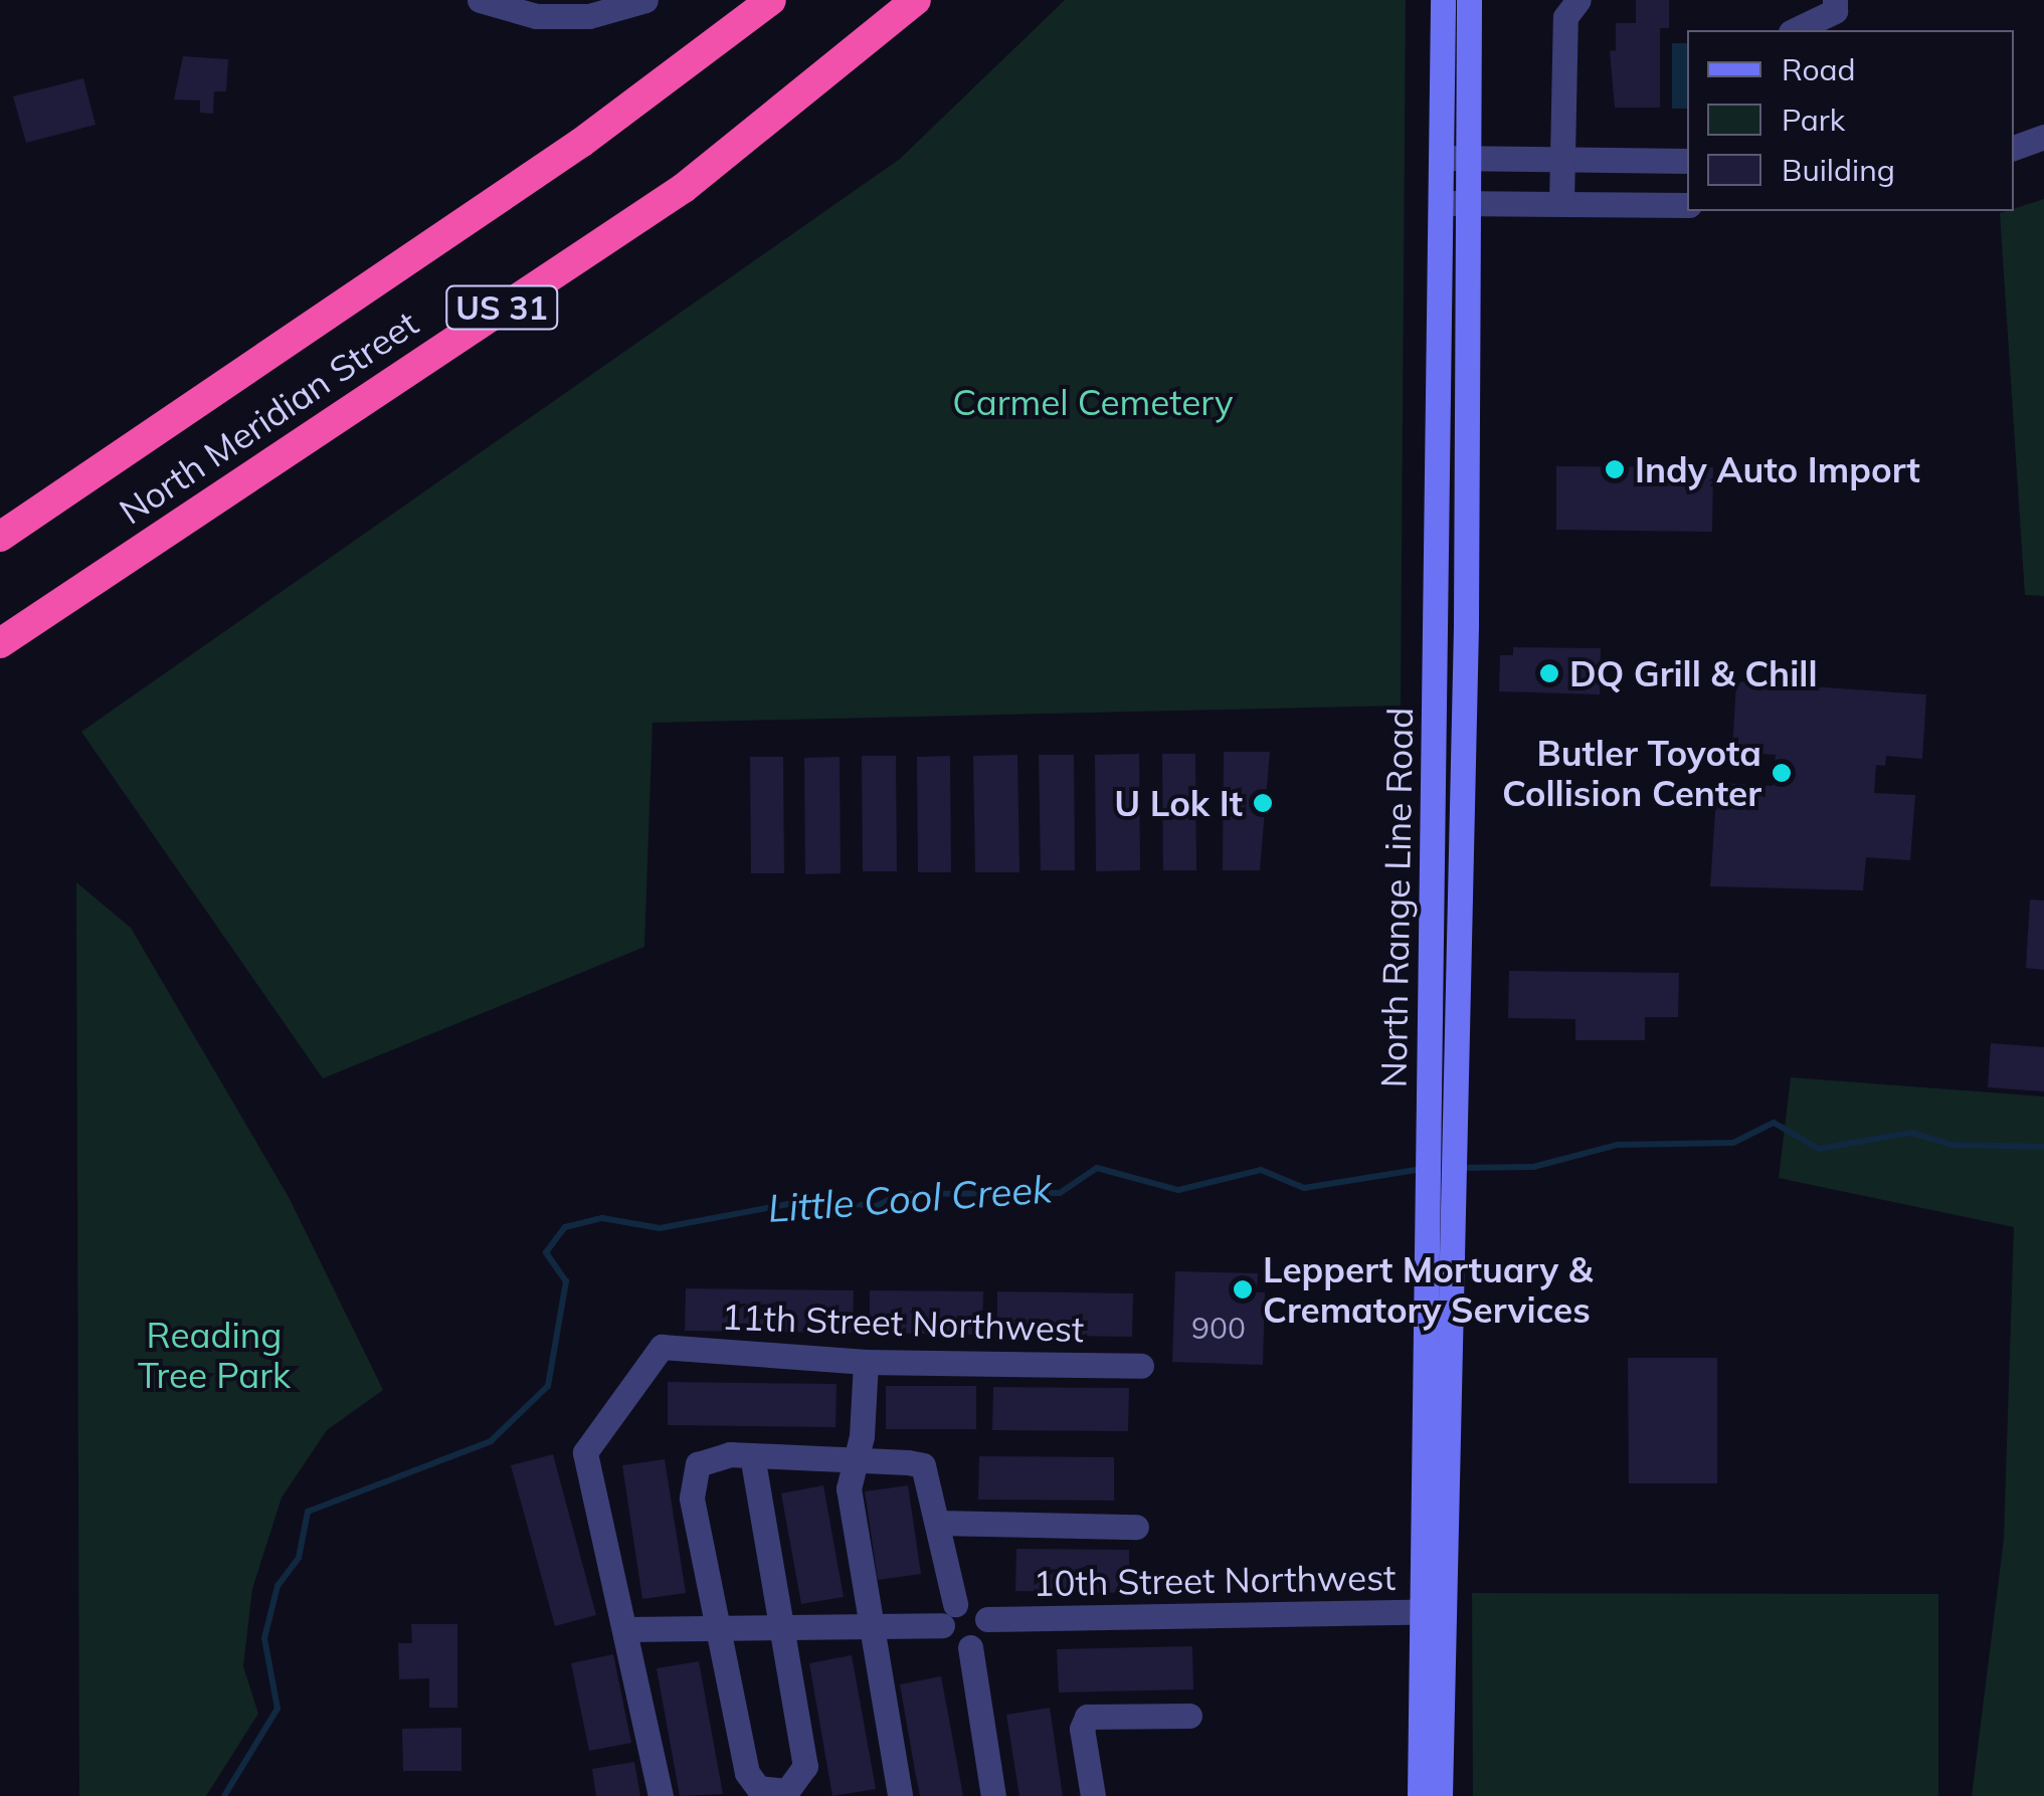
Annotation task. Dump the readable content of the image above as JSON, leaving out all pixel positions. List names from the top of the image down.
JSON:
{
  "streets": {
    "highway": ["US 31", "North Meridian Street"],
    "main road": ["North Range Line Road"],
    "street": ["11th Street Northwest", "10th Street Northwest"]
  },
  "crossings": [
    ["North Range Line Road", "10th Street Northwest"]
  ],
  "water": ["Little Cool Creek"],
  "parks": ["Carmel Cemetery", "Reading Tree Park"],
  "places": [
    "Indy Auto Import",
    "DQ Grill & Chill",
    "Butler Toyota Collision Center",
    "U Lok It",
    "Leppert Mortuary & Crematory Services"
  ],
  "house_numbers": ["900"],
  "legend": ["Road", "Park", "Building"]
}
